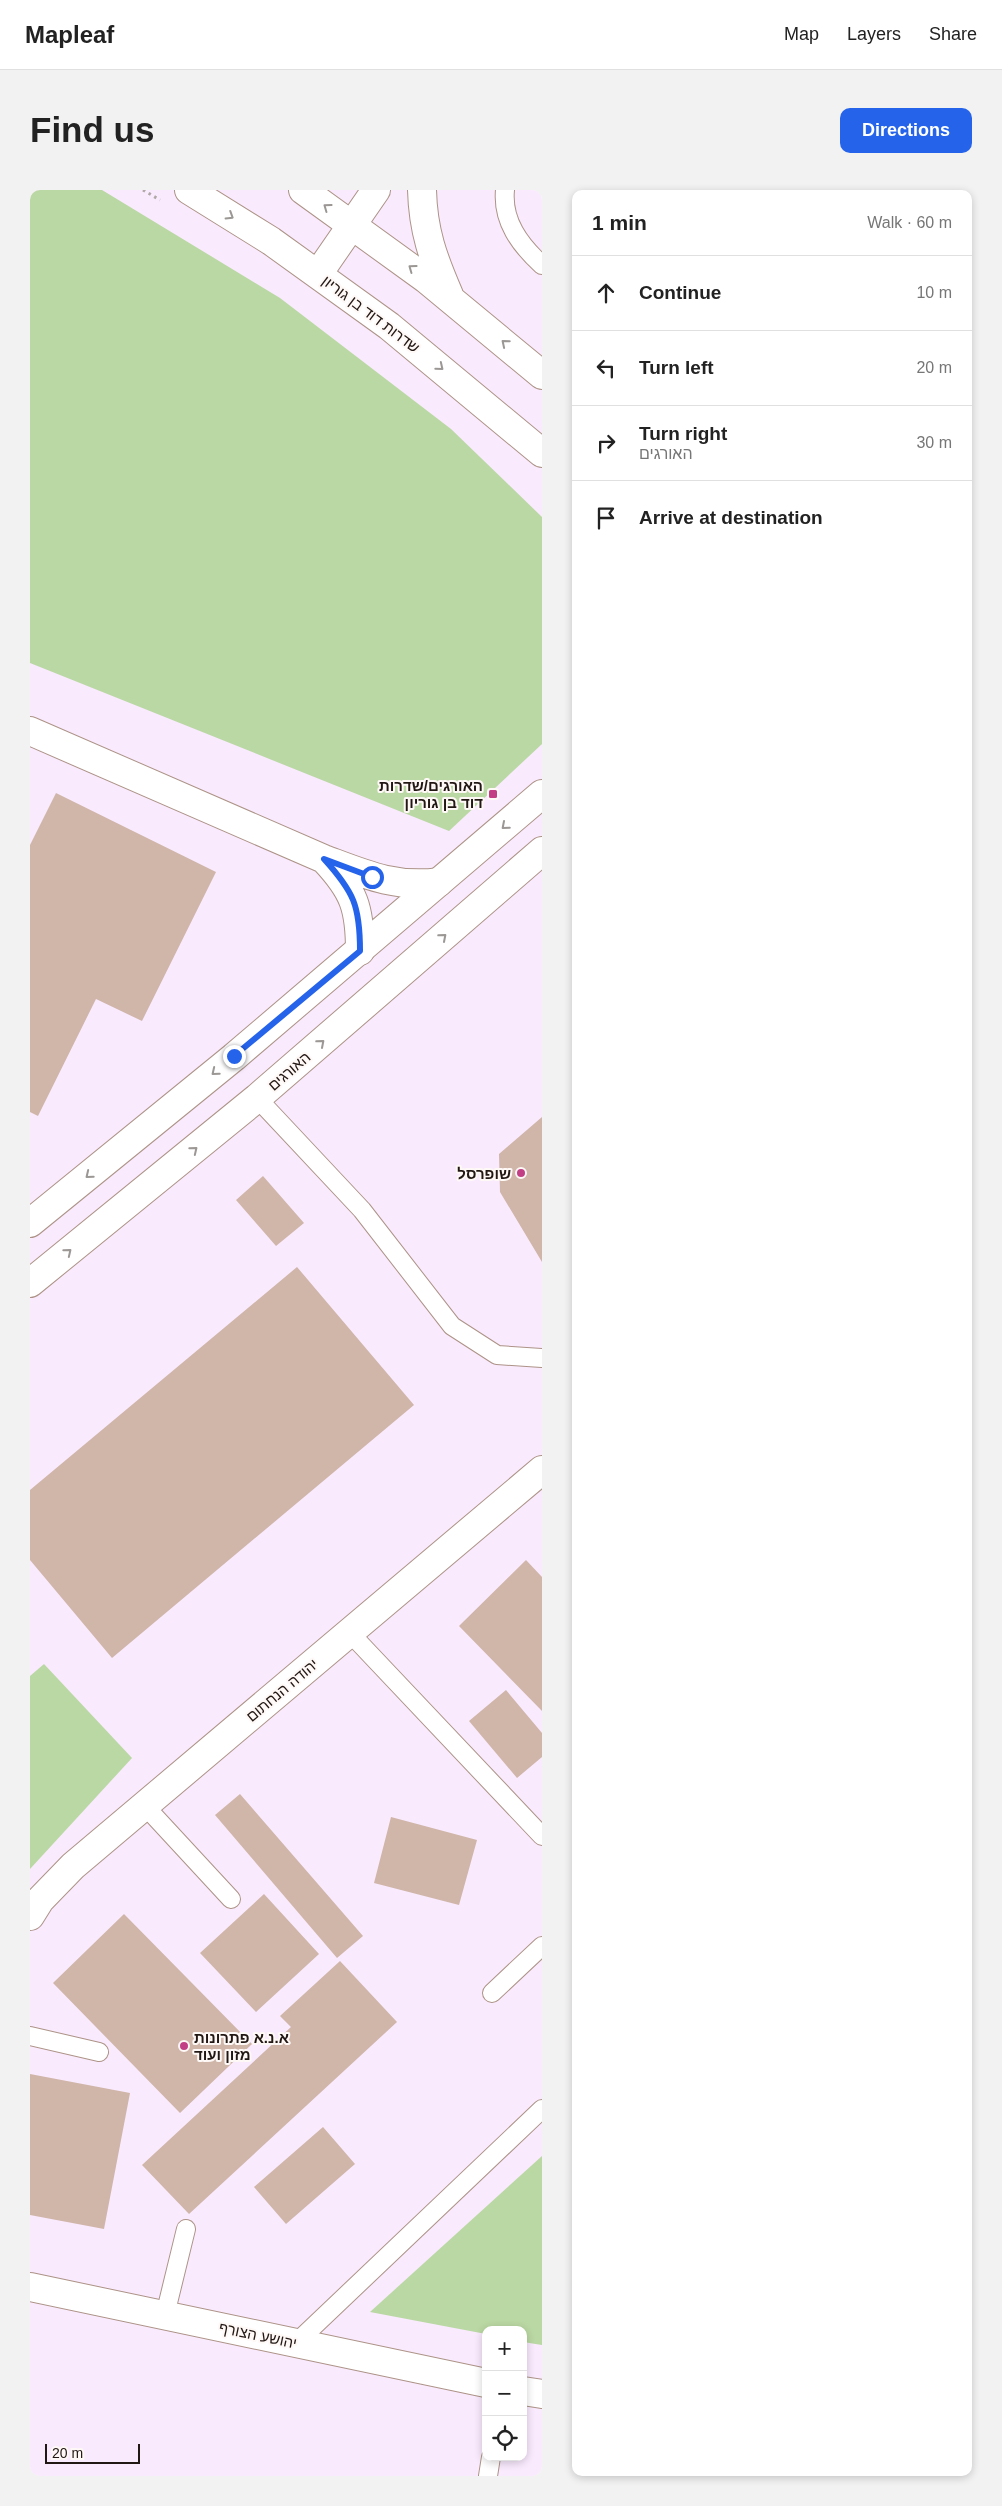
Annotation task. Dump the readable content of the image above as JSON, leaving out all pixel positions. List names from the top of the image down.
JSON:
{
  "streets": {
    "street": [
      "שדרות דוד בן גוריון",
      "האורגים",
      "יהודה הנחתום",
      "יהושע הצורף"
    ]
  },
  "places": {
    "transit": ["האורגים/שדרות דוד בן גוריון"],
    "other": ["שופרסל", "א.נ.א פתרונות מזון ועוד"]
  },
  "scale_bar": "20 m",
  "page": {
    "header": "Mapleaf",
    "nav": ["Map", "Layers", "Share"],
    "buttons": "Directions",
    "title": "Find us",
    "heading": ["1 min", "Walk · 60 m"],
    "list": [
      ["Continue", "10 m"],
      ["Turn left", "20 m"],
      ["Turn right", "האורגים", "30 m"],
      "Arrive at destination"
    ],
    "map_buttons": ["+", "−"],
    "scale": "20 m"
  }
}
